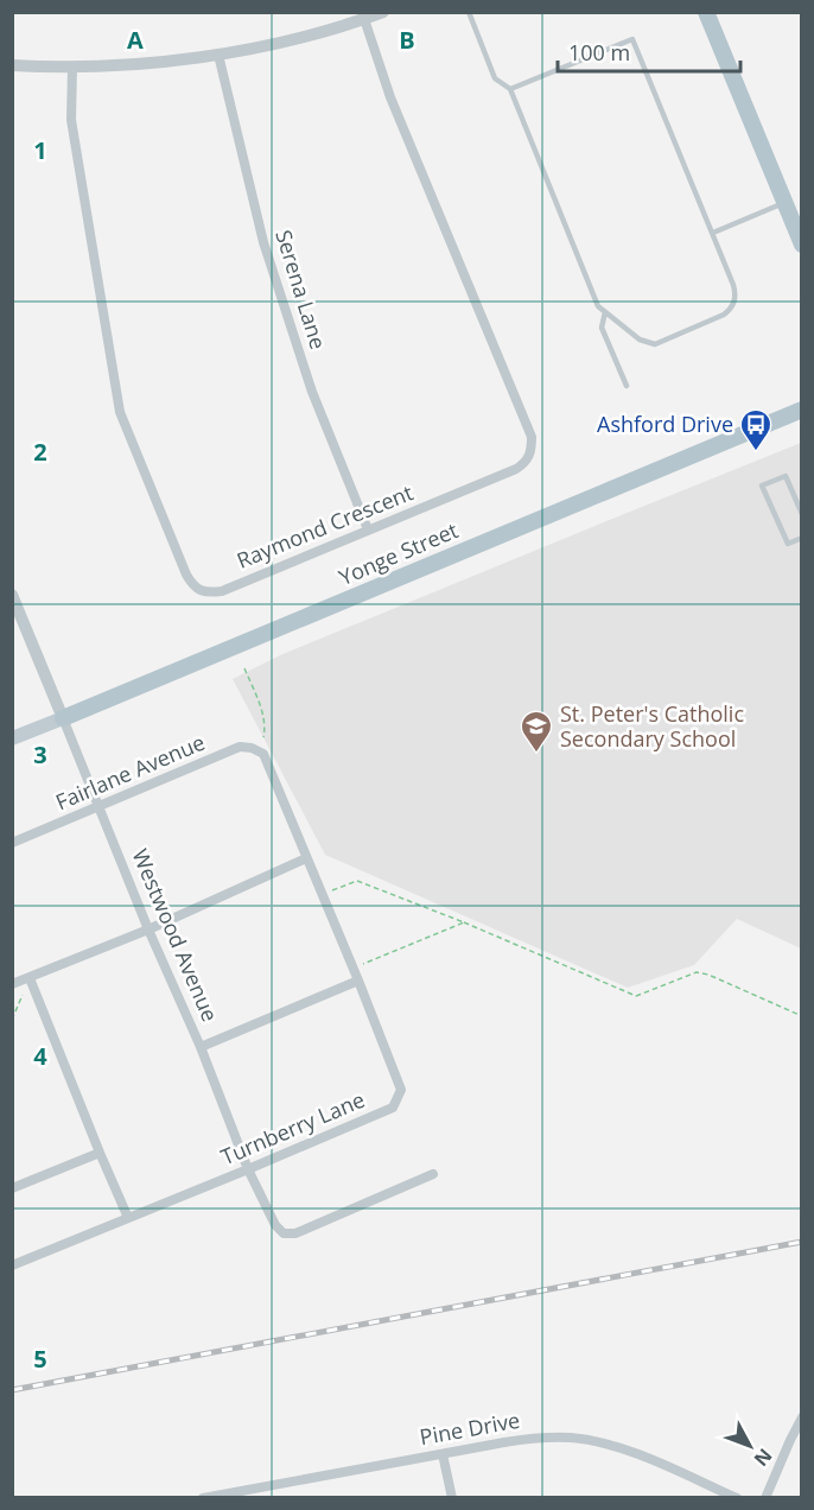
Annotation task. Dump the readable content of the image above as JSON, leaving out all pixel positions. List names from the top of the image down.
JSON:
{
  "streets": {
    "main road": ["Yonge Street"],
    "street": [
      "Serena Lane",
      "Raymond Crescent",
      "Fairlane Avenue",
      "Westwood Avenue",
      "Turnberry Lane",
      "Pine Drive"
    ]
  },
  "crossings": [
    ["Serena Lane", "Raymond Crescent"],
    ["Yonge Street", "Westwood Avenue"],
    ["Fairlane Avenue", "Westwood Avenue"],
    ["Fairlane Avenue", "Turnberry Lane"],
    ["Westwood Avenue", "Turnberry Lane"]
  ],
  "places": {
    "bus stop": ["Ashford Drive"],
    "school or university": ["St. Peter's Catholic Secondary School"]
  },
  "scale_bar": "100 m",
  "north": "bottom right",
  "grid": {
    "columns": ["A", "B"],
    "rows": [
      "1",
      "2",
      "3",
      "4",
      "5"
    ]
  }
}
